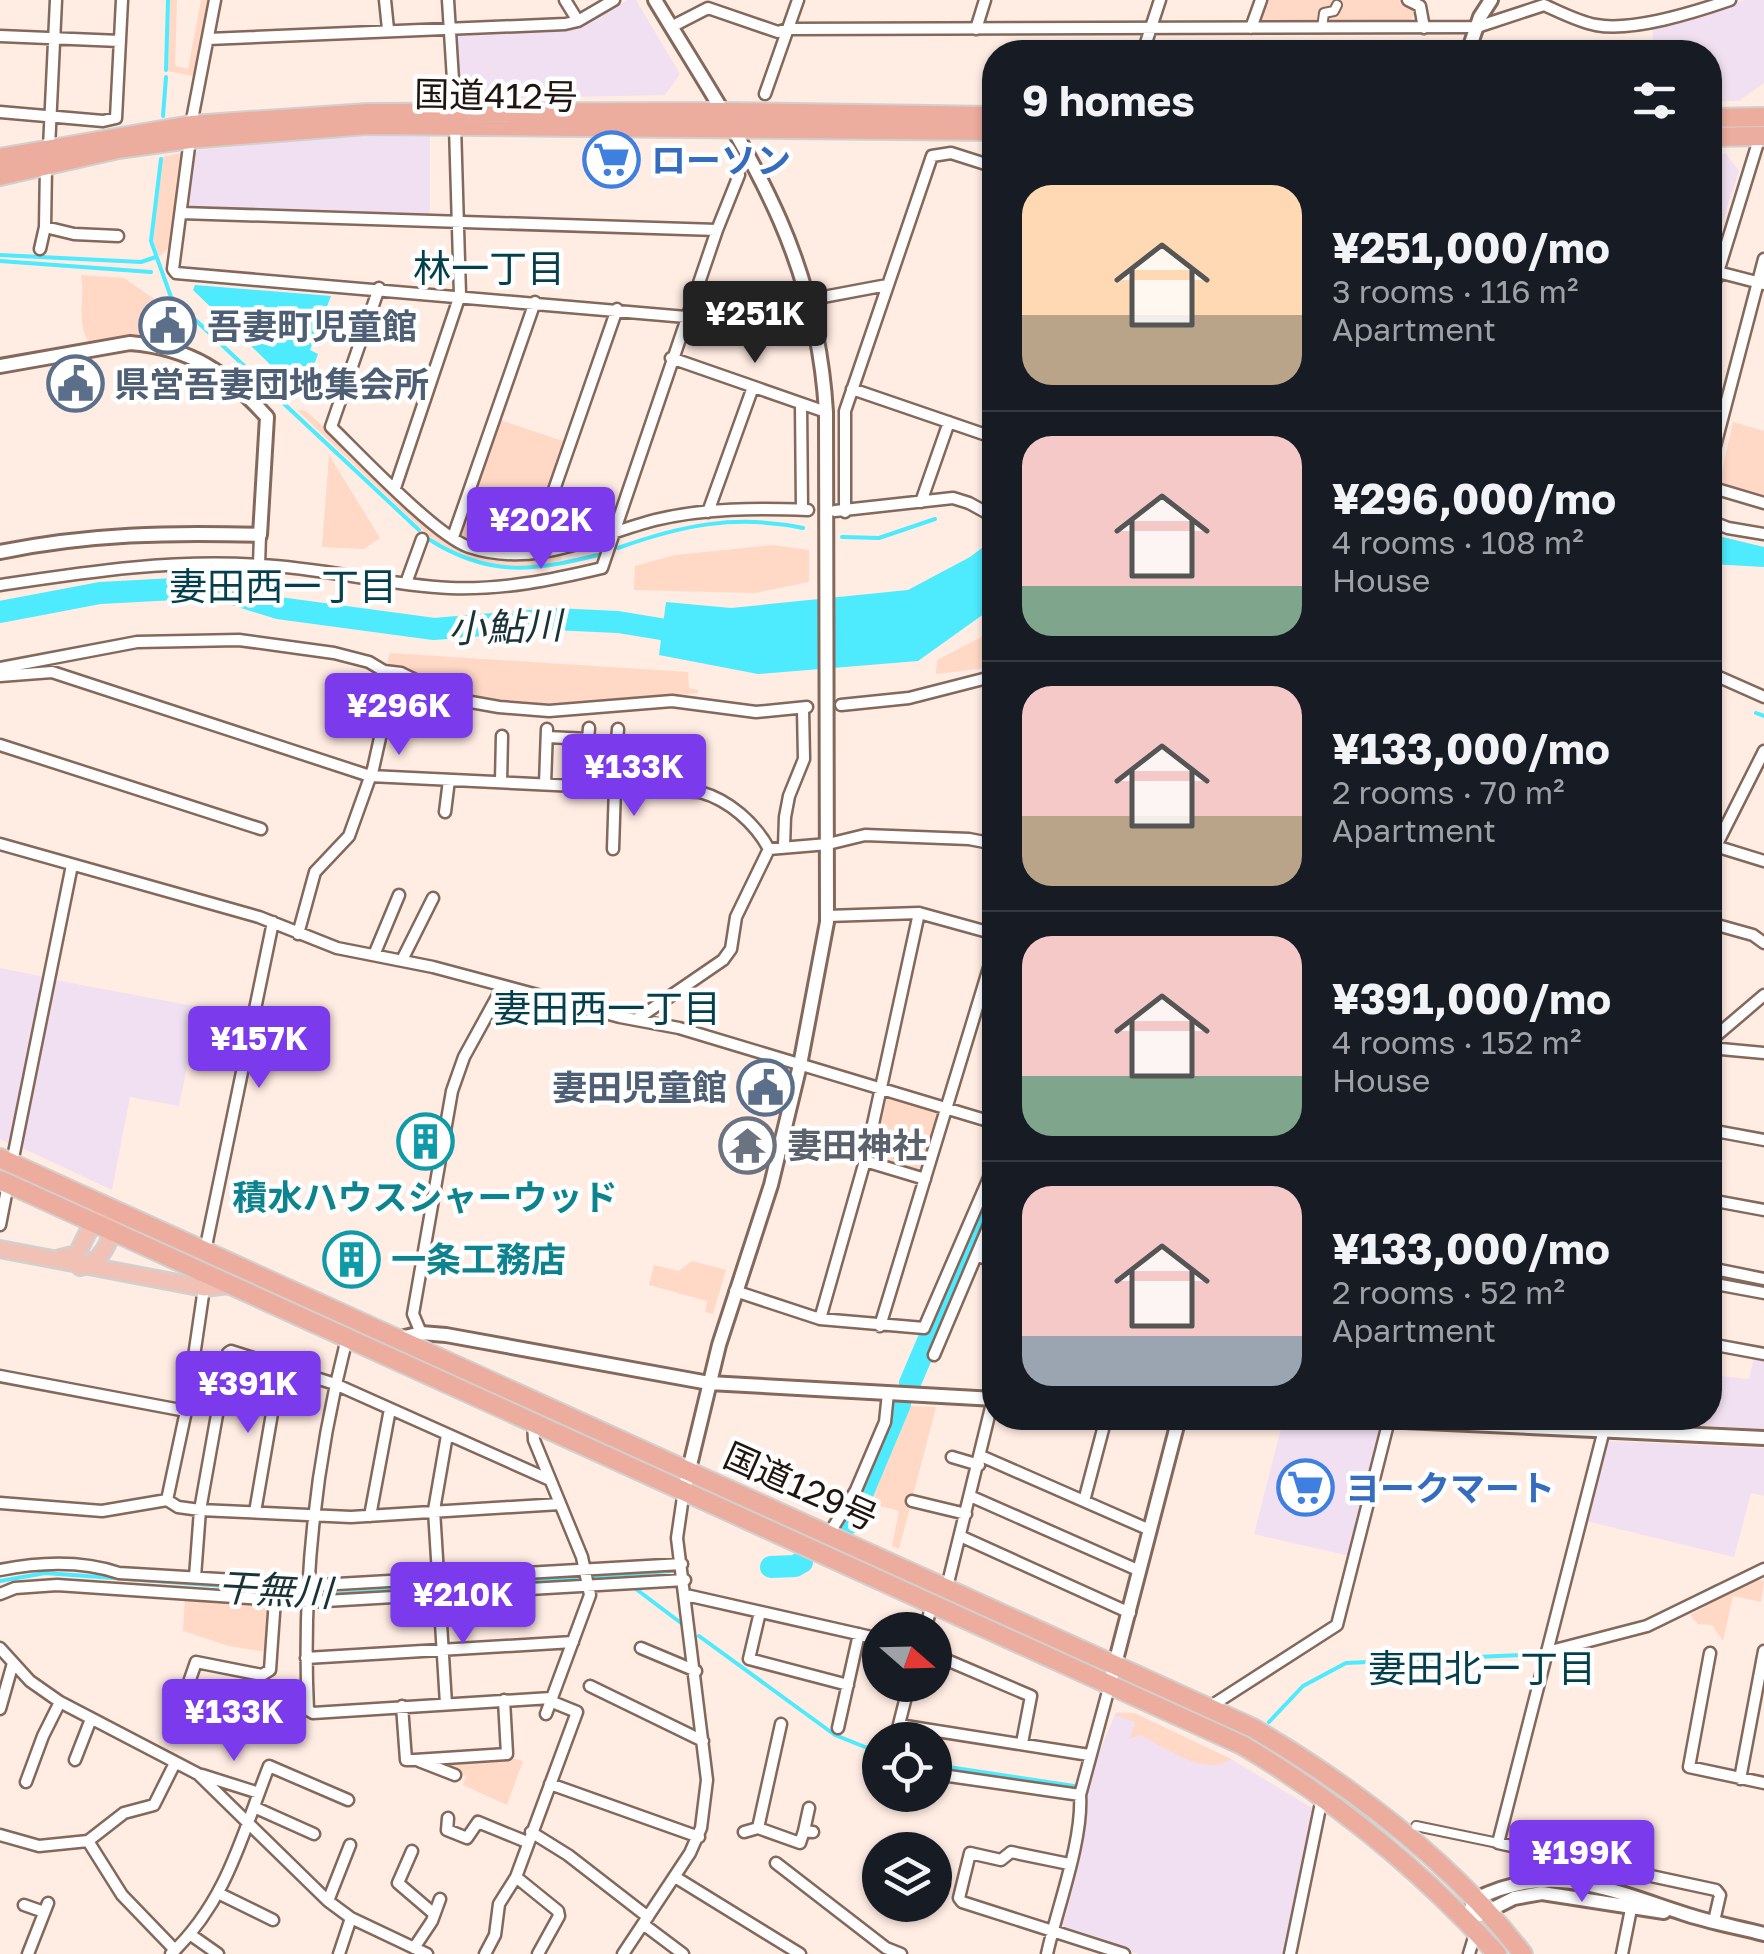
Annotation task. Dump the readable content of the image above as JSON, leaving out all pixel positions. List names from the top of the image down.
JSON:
{
  "streets": {
    "highway": ["国道412号", "国道129号"]
  },
  "districts": [
    "林一丁目",
    "妻田西一丁目",
    "妻田西一丁目",
    "妻田北一丁目"
  ],
  "water": ["小鮎川", "干無川"],
  "places": {
    "supermarket": ["ローソン", "ヨークマート"],
    "public building": ["吾妻町児童館", "県営吾妻団地集会所", "妻田児童館"],
    "building": ["積水ハウスシャーウッド", "一条工務店"],
    "temple": ["妻田神社"]
  },
  "north": "right",
  "page": {
    "heading": "9 homes",
    "list": [
      {
        "name": "¥251,000/mo",
        "note": "3 rooms · 116 m² · Apartment"
      },
      {
        "name": "¥296,000/mo",
        "note": "4 rooms · 108 m² · House"
      },
      {
        "name": "¥133,000/mo",
        "note": "2 rooms · 70 m² · Apartment"
      },
      {
        "name": "¥391,000/mo",
        "note": "4 rooms · 152 m² · House"
      },
      {
        "name": "¥133,000/mo",
        "note": "2 rooms · 52 m² · Apartment"
      }
    ],
    "price": [
      "¥251K",
      "¥202K",
      "¥296K",
      "¥133K",
      "¥157K",
      "¥391K",
      "¥210K",
      "¥133K",
      "¥199K"
    ]
  }
}
